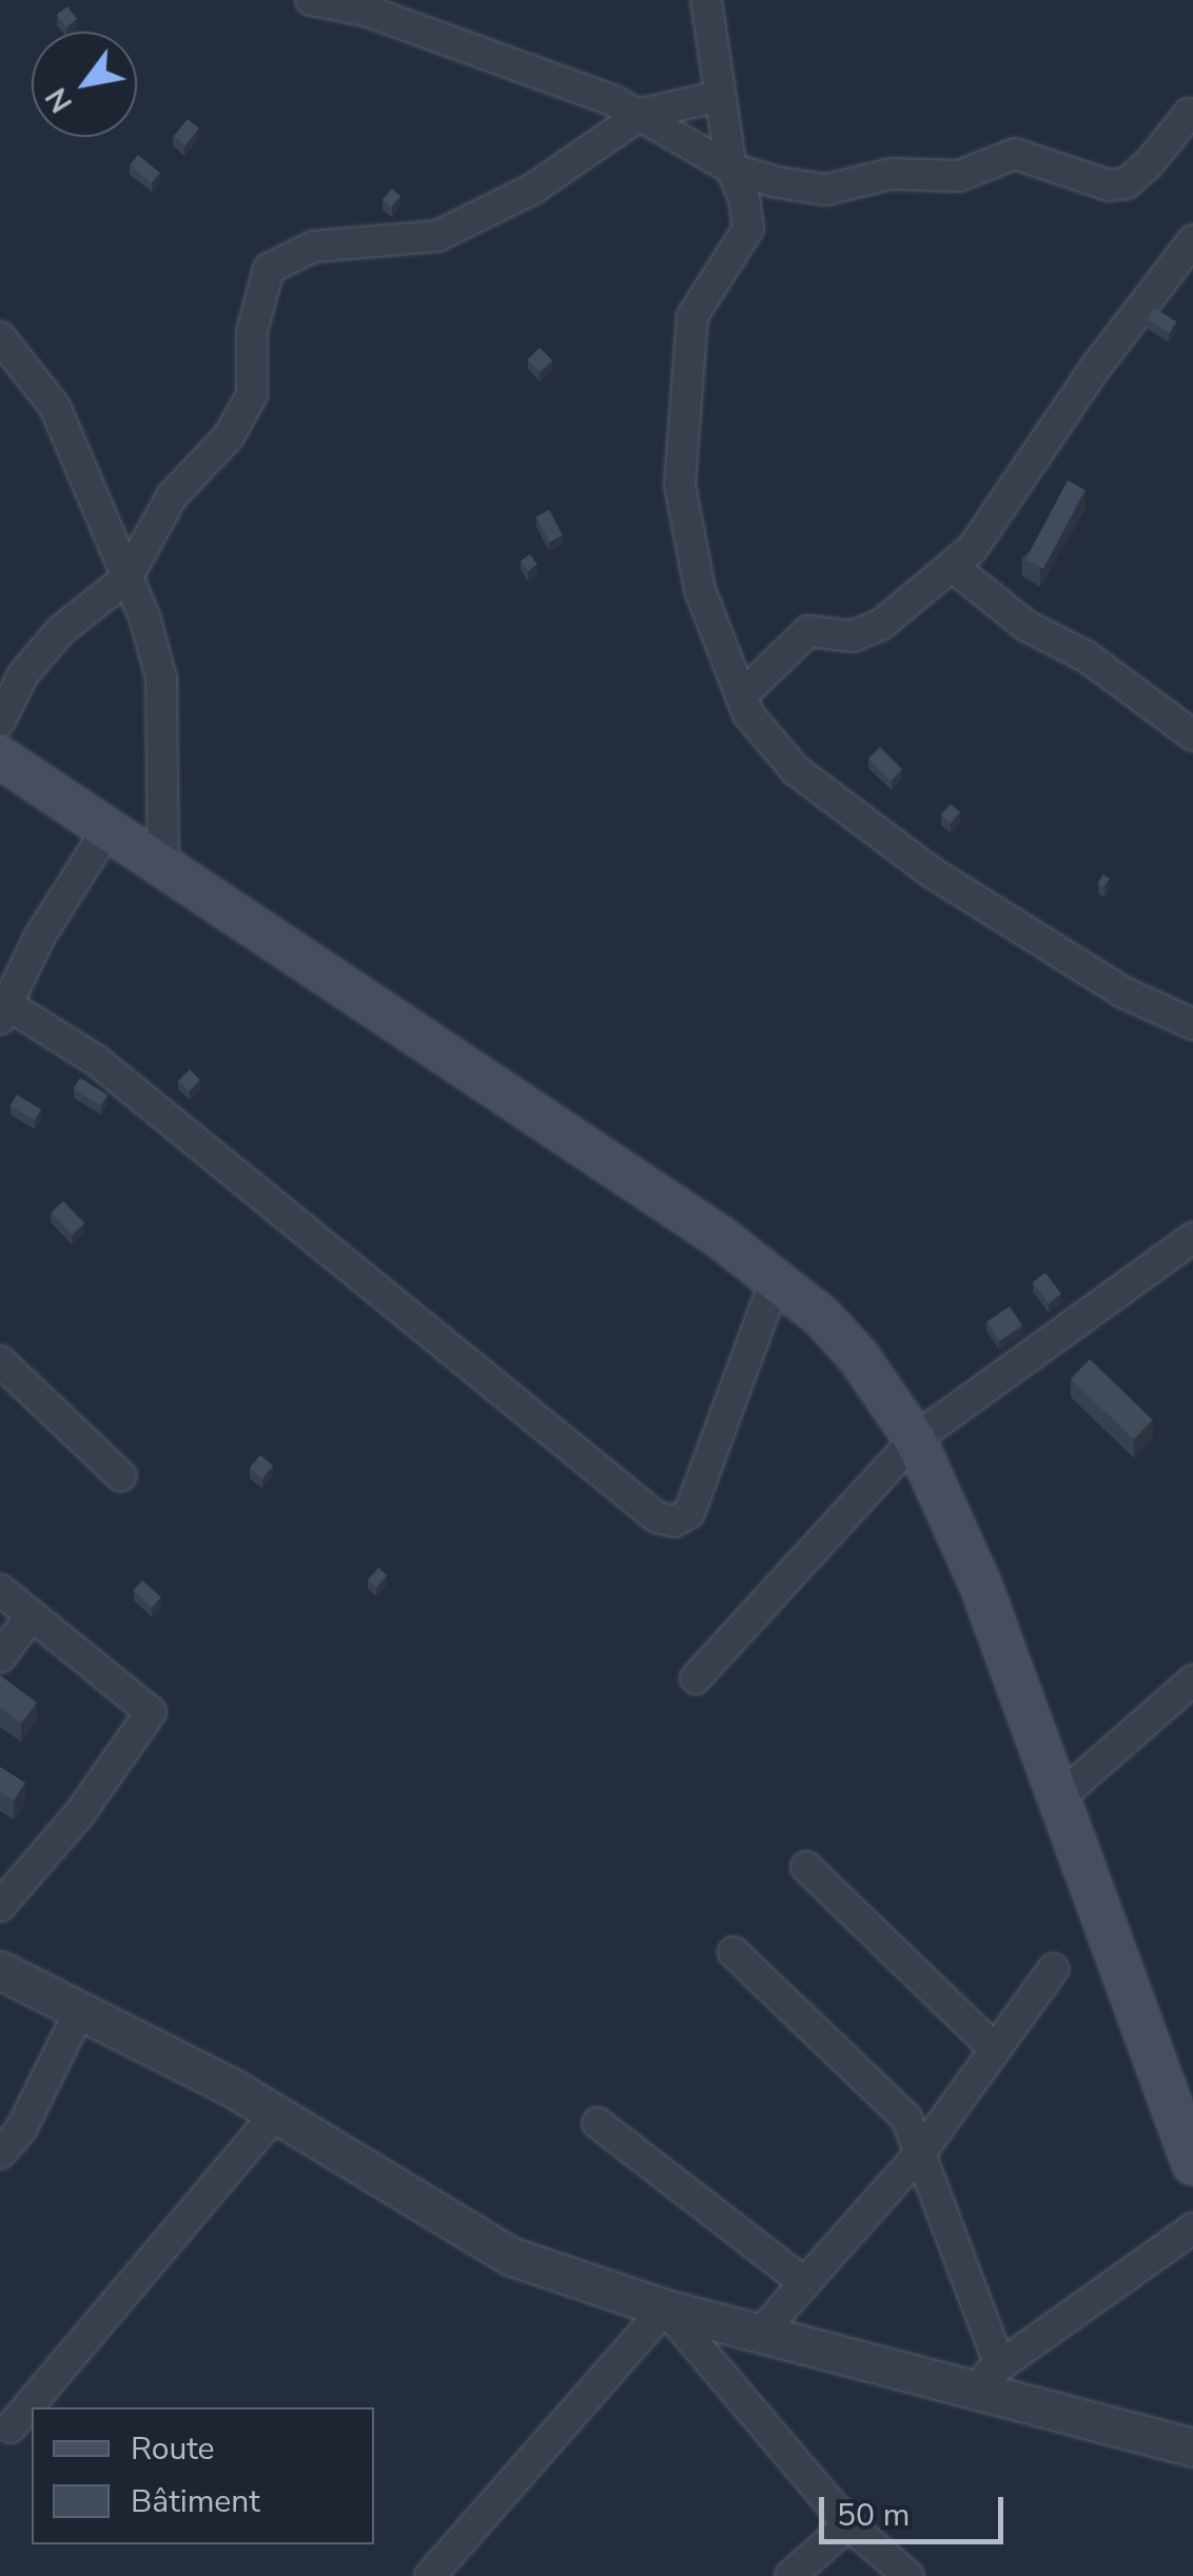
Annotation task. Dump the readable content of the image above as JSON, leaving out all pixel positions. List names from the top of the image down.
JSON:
{
  "legend": ["Route", "Bâtiment"],
  "scale_bar": "50 m",
  "north": "bottom left"
}
